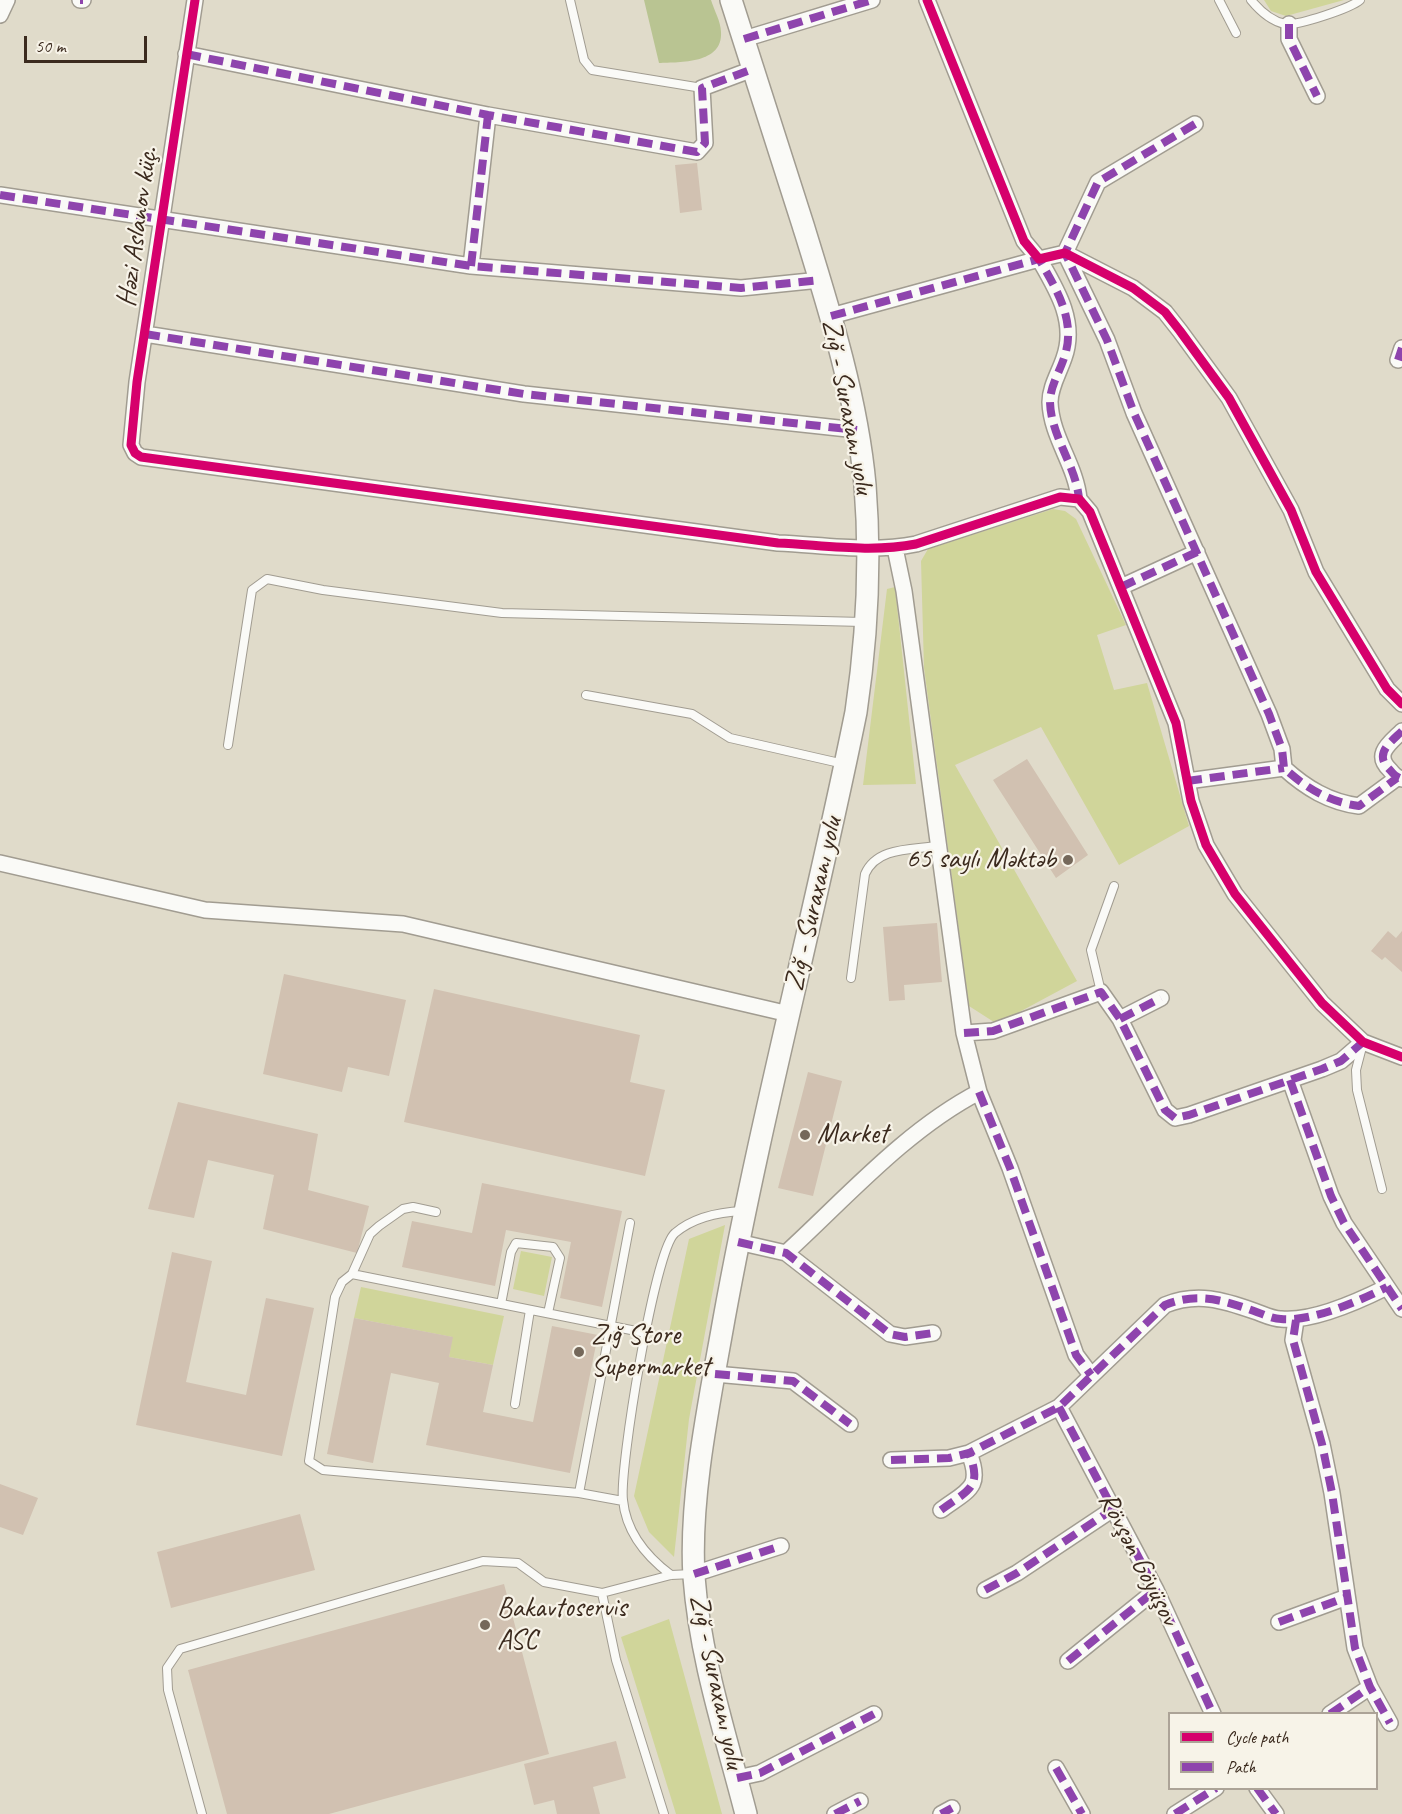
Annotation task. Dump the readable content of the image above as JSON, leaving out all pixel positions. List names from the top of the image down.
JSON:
{
  "streets": {
    "main road": ["Zığ - Suraxanı yolu"],
    "street": ["Həzi Aslanov küç.", "Rövşən Göyüşov"]
  },
  "crossings": [
    ["Həzi Aslanov küç.", "Zığ - Suraxanı yolu"]
  ],
  "places": [
    "65 saylı Məktəb",
    "Market",
    "Zığ Store Supermarket",
    "Bakavtoservis ASC"
  ],
  "legend": ["Cycle path", "Path"],
  "scale_bar": "50 m"
}
